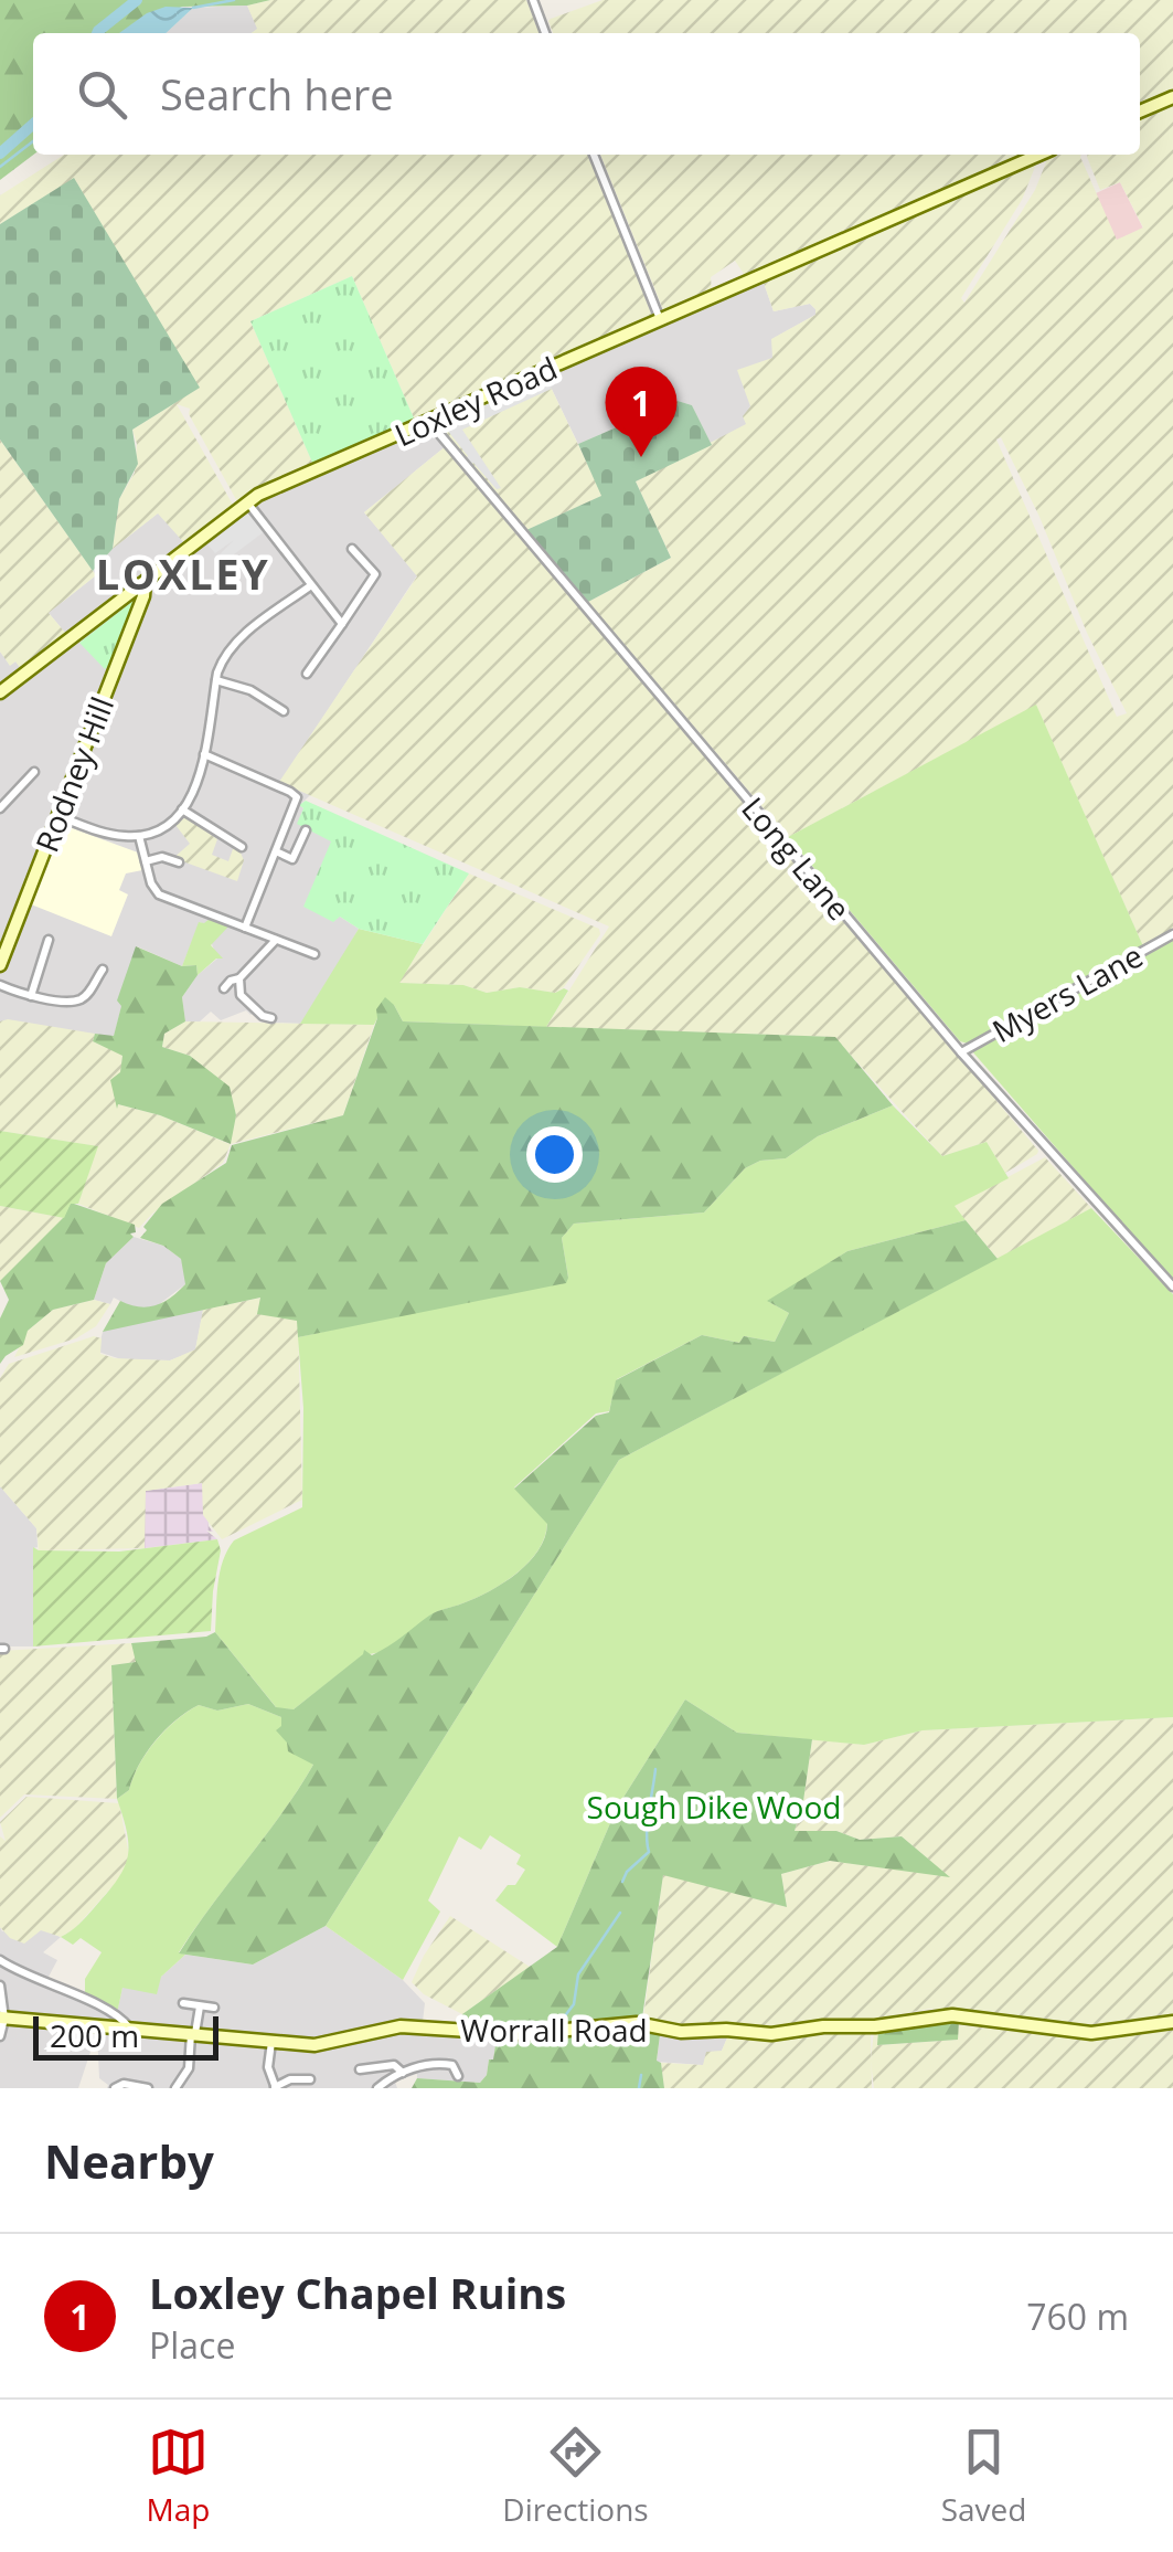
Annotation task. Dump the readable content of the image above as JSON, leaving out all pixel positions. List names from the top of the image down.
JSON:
{
  "streets": {
    "street": [
      "Loxley Road",
      "Rodney Hill",
      "Long Lane",
      "Myers Lane",
      "Worrall Road"
    ]
  },
  "crossings": [
    ["Loxley Road", "Rodney Hill"],
    ["Loxley Road", "Long Lane"],
    ["Long Lane", "Myers Lane"]
  ],
  "districts": ["LOXLEY"],
  "parks": ["Sough Dike Wood"],
  "scale_bar": "200 m",
  "page": {
    "search": "Search here",
    "pins": "1",
    "scale": "200 m",
    "heading": "Nearby",
    "list": [
      {
        "mark": "1",
        "name": "Loxley Chapel Ruins",
        "note": "Place",
        "value": "760 m"
      }
    ],
    "nav": ["Map", "Directions", "Saved"]
  }
}
